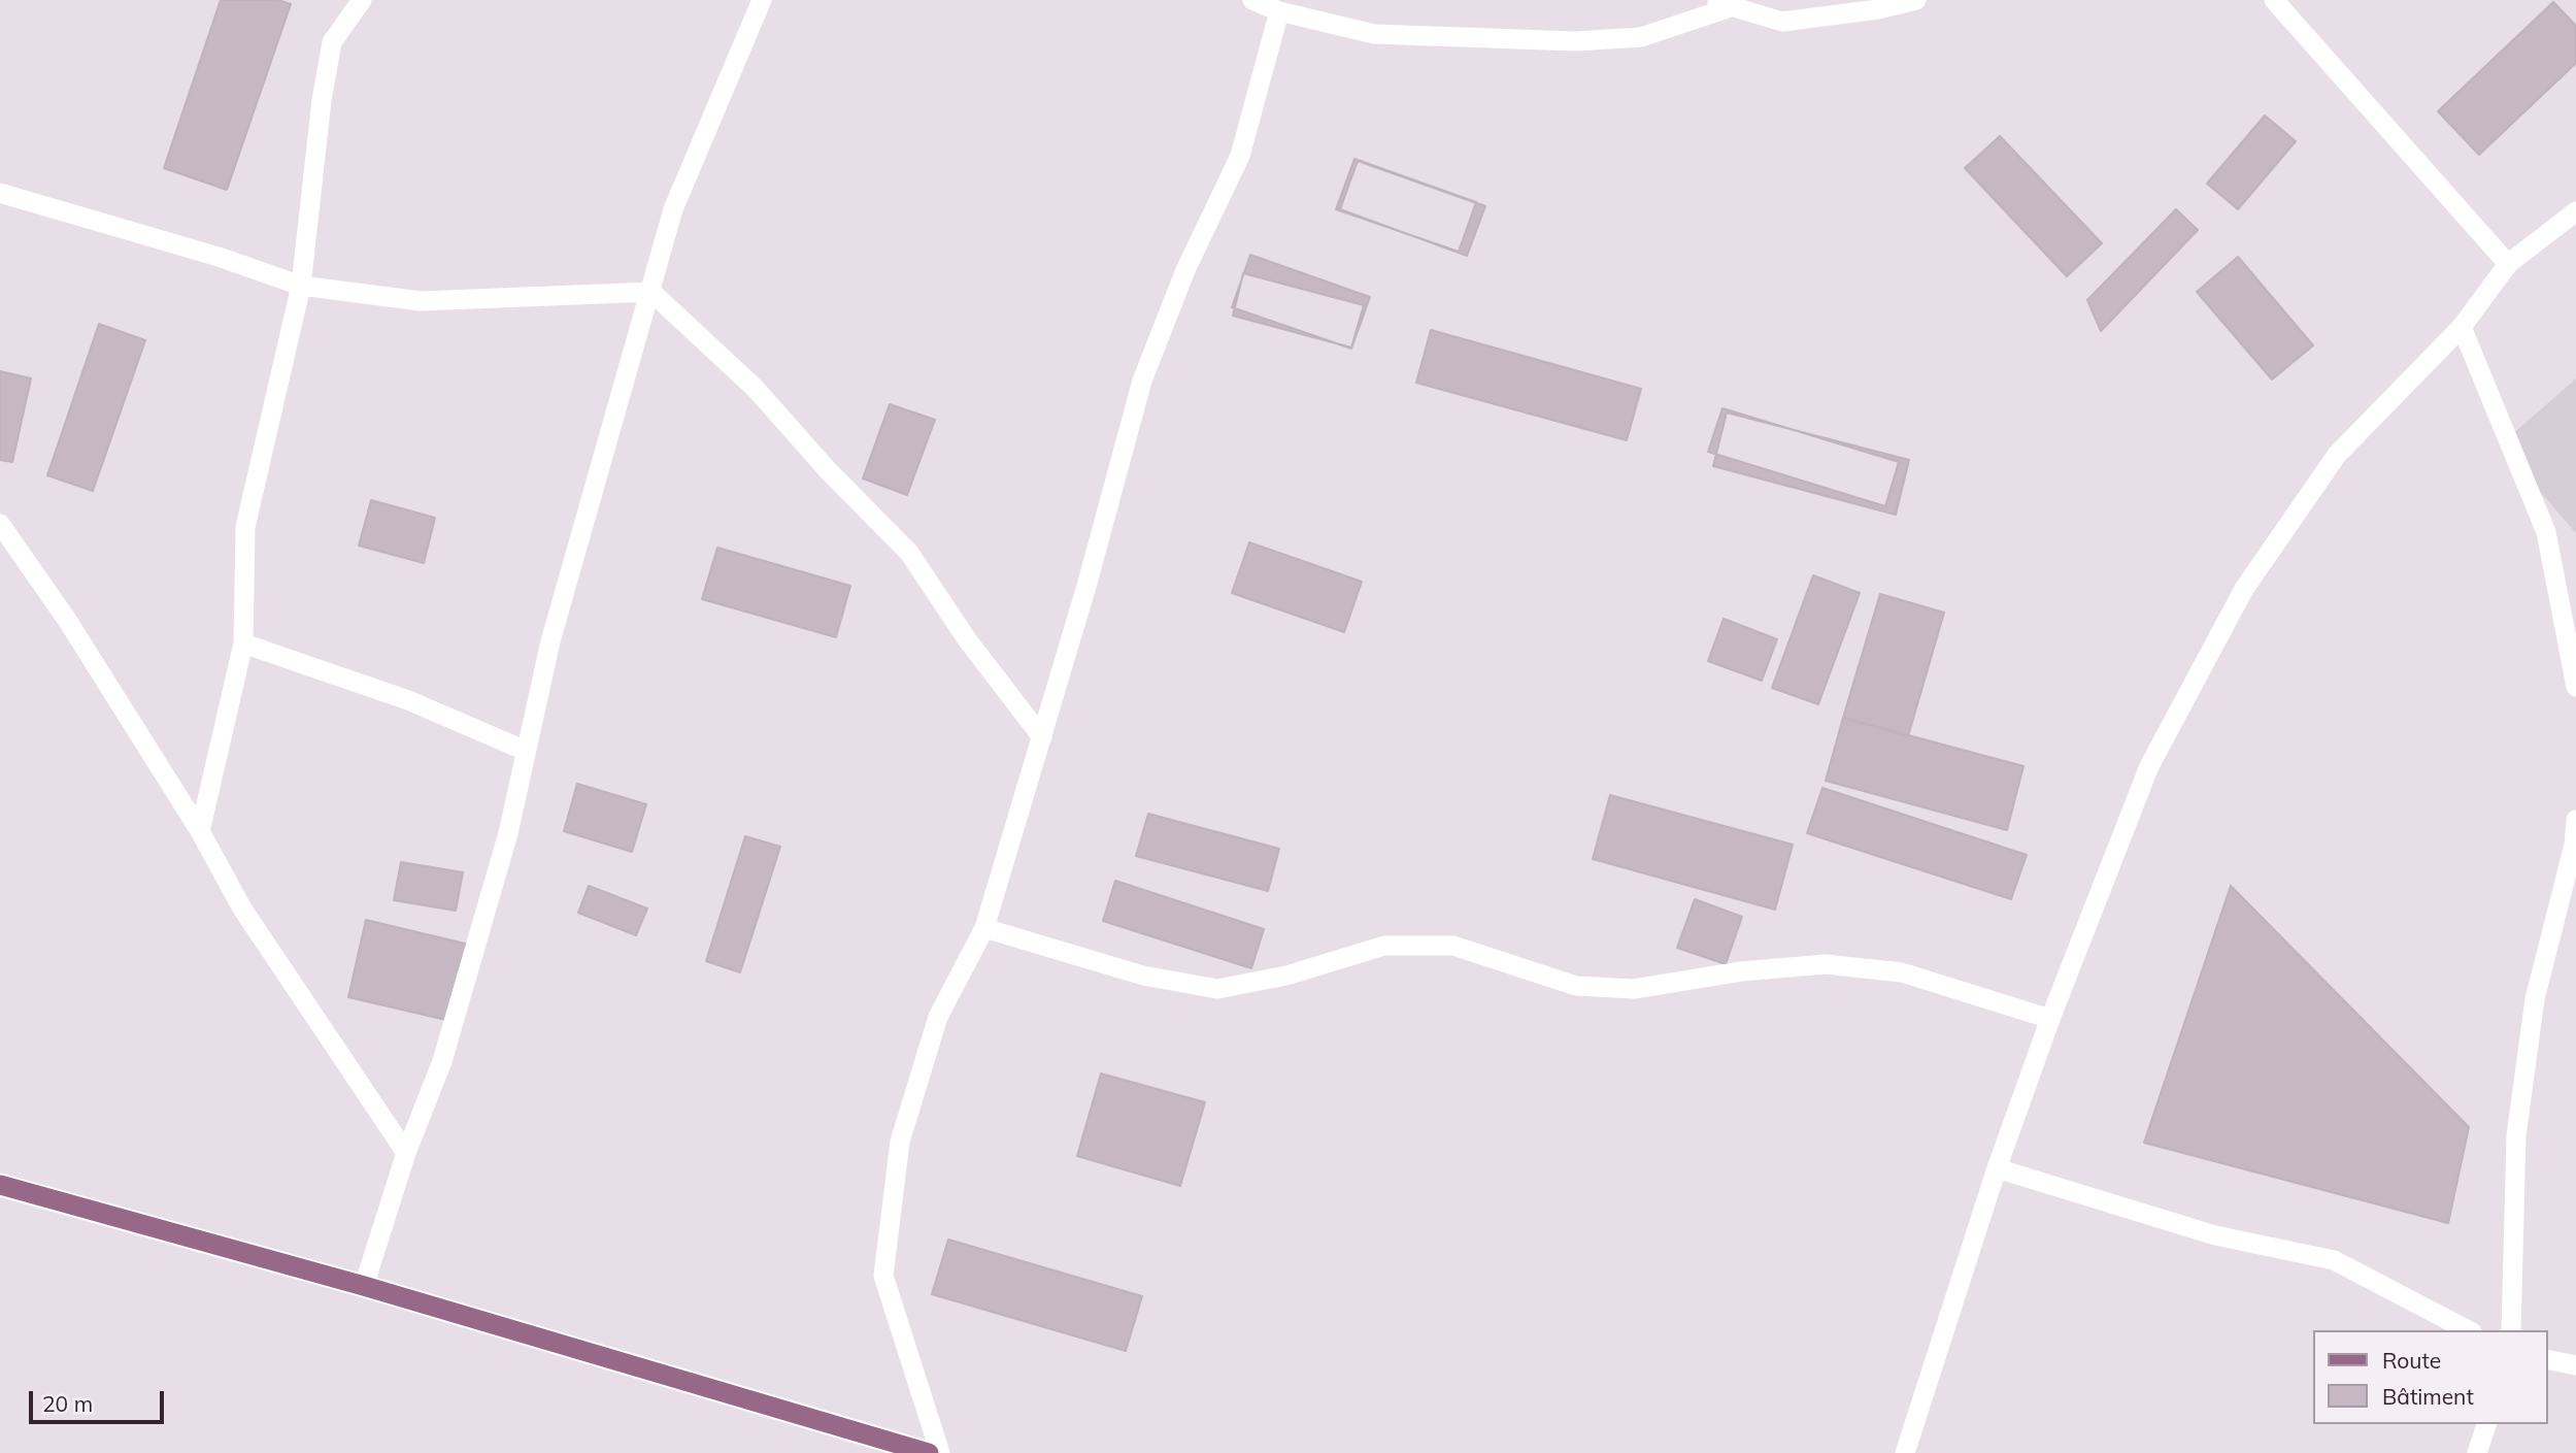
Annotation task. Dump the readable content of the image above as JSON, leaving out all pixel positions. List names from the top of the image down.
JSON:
{
  "legend": ["Route", "Bâtiment"],
  "scale_bar": "20 m"
}
